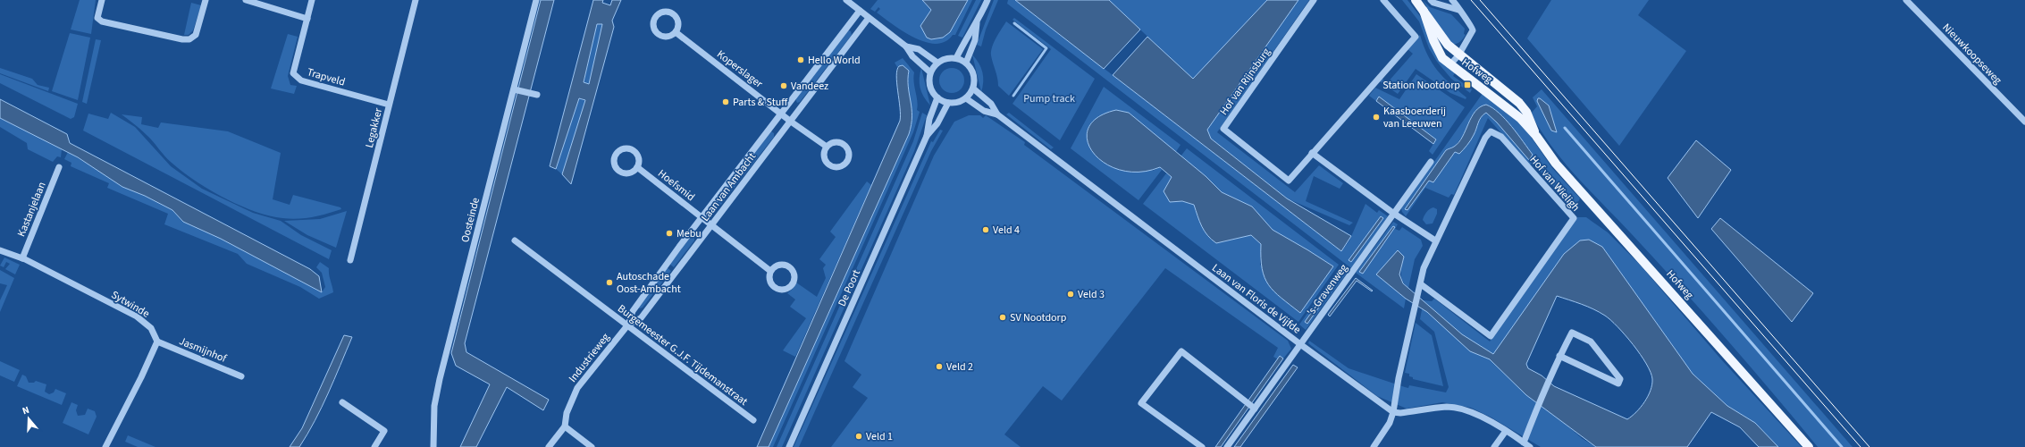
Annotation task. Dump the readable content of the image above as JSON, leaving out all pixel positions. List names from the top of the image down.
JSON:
{
  "streets": {
    "main road": ["Hofweg"],
    "street": [
      "Nieuwkoopseweg",
      "Koperslager",
      "Trapveld",
      "Hof van Rijnsburg",
      "Legakker",
      "Hof van Wieligh",
      "Hoefsmid",
      "Laan van Ambacht",
      "Kastanjelaan",
      "Oosteinde",
      "De Poort",
      "'s-Gravenweg",
      "Laan van Floris de Vijfde",
      "Sytwinde",
      "Jasmijnhof",
      "Burgemeester G.J.F. Tijdemanstraat",
      "Industrieweg"
    ]
  },
  "crossings": [
    ["Koperslager", "Laan van Ambacht"],
    ["Trapveld", "Legakker"],
    ["Hof van Wieligh", "Laan van Floris de Vijfde"],
    ["Hoefsmid", "Laan van Ambacht"],
    ["Laan van Ambacht", "Burgemeester G.J.F. Tijdemanstraat"],
    ["Laan van Ambacht", "Industrieweg"],
    ["Kastanjelaan", "Sytwinde"],
    ["De Poort", "Laan van Floris de Vijfde"],
    ["'s-Gravenweg", "Laan van Floris de Vijfde"],
    ["Sytwinde", "Jasmijnhof"],
    ["Burgemeester G.J.F. Tijdemanstraat", "Industrieweg"]
  ],
  "parks": ["Pump track"],
  "places": {
    "other": [
      "Hello World",
      "Vandeez",
      "Parts & Stuff",
      "Kaasboerderij van Leeuwen",
      "Veld 4",
      "Mebu",
      "Autoschade Oost-Ambacht",
      "Veld 3",
      "SV Nootdorp",
      "Veld 2",
      "Veld 1"
    ],
    "transit": ["Station Nootdorp"]
  },
  "north": "top"
}
